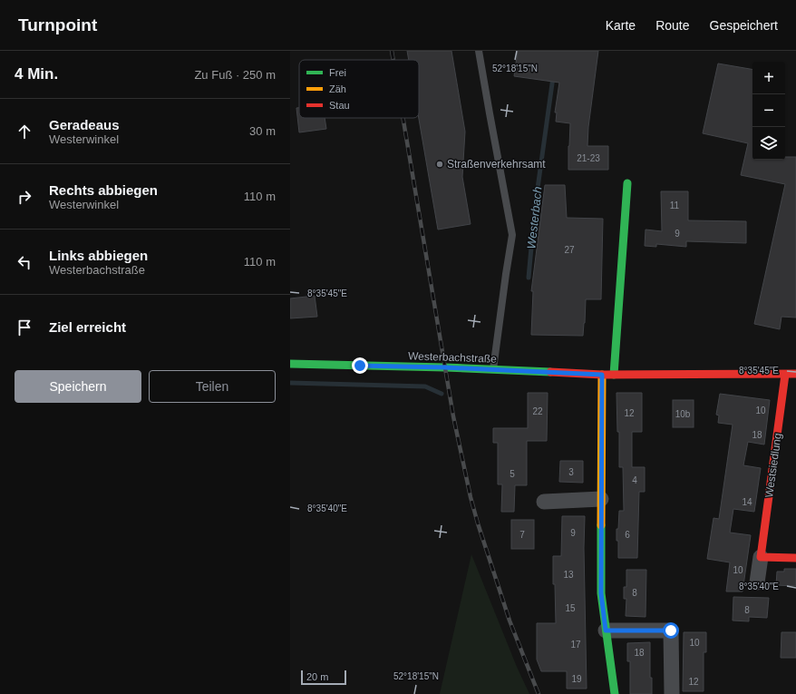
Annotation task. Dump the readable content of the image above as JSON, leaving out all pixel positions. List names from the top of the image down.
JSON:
{
  "streets": {
    "street": ["Westerbachstraße", "Westsiedlung"]
  },
  "crossings": [
    ["Westerbachstraße", "Westsiedlung"]
  ],
  "water": ["Westerbach"],
  "places": ["Straßenverkehrsamt"],
  "house_numbers": [
    "21-23",
    "11",
    "9",
    "27",
    "10",
    "22",
    "12",
    "10b",
    "18",
    "3",
    "5",
    "4",
    "14",
    "9",
    "7",
    "6",
    "10",
    "13",
    "8",
    "15",
    "8",
    "10",
    "17",
    "18",
    "19",
    "12"
  ],
  "legend": ["Frei", "Zäh", "Stau"],
  "scale_bar": "20 m",
  "page": {
    "header": "Turnpoint",
    "nav": ["Karte", "Route", "Gespeichert"],
    "heading": ["4 Min.", "Zu Fuß · 250 m"],
    "map_buttons": ["+", "−"],
    "list": [
      ["Geradeaus", "Westerwinkel", "30 m"],
      ["Rechts abbiegen", "Westerwinkel", "110 m"],
      ["Links abbiegen", "Westerbachstraße", "110 m"],
      "Ziel erreicht"
    ],
    "buttons": ["Speichern", "Teilen"],
    "scale": "20 m"
  },
  "coordinates": ["52°18'15\"N", "8°35'45\"E", "8°35'40\"E"]
}
